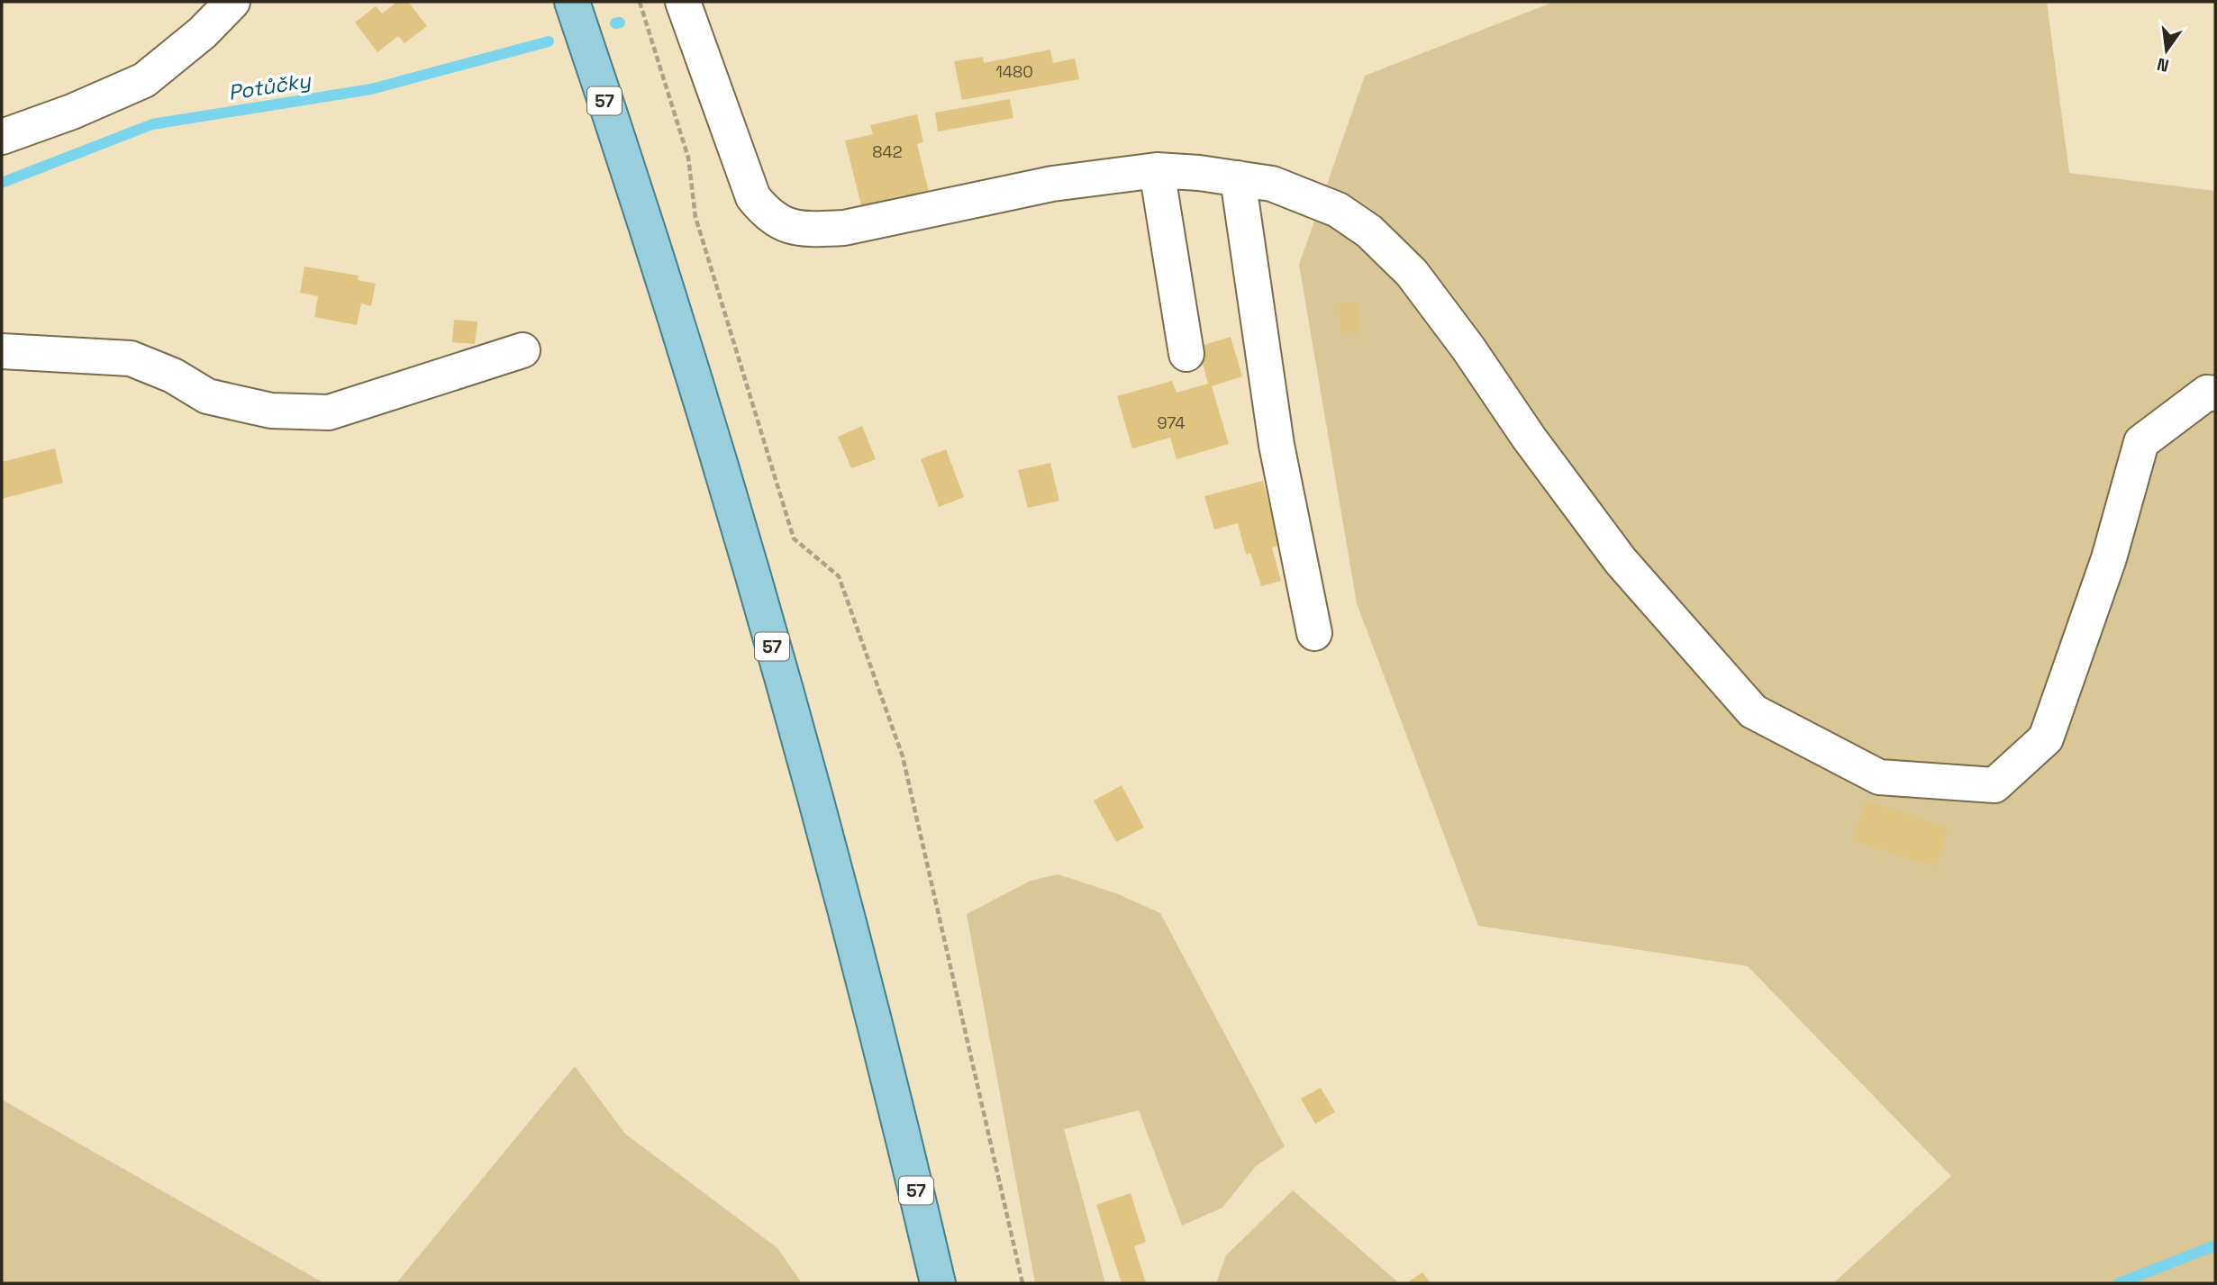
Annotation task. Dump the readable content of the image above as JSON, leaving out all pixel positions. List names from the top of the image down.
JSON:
{
  "streets": {
    "main road": ["57"]
  },
  "water": ["Potůčky"],
  "house_numbers": ["1480", "842", "974"],
  "north": "bottom"
}
